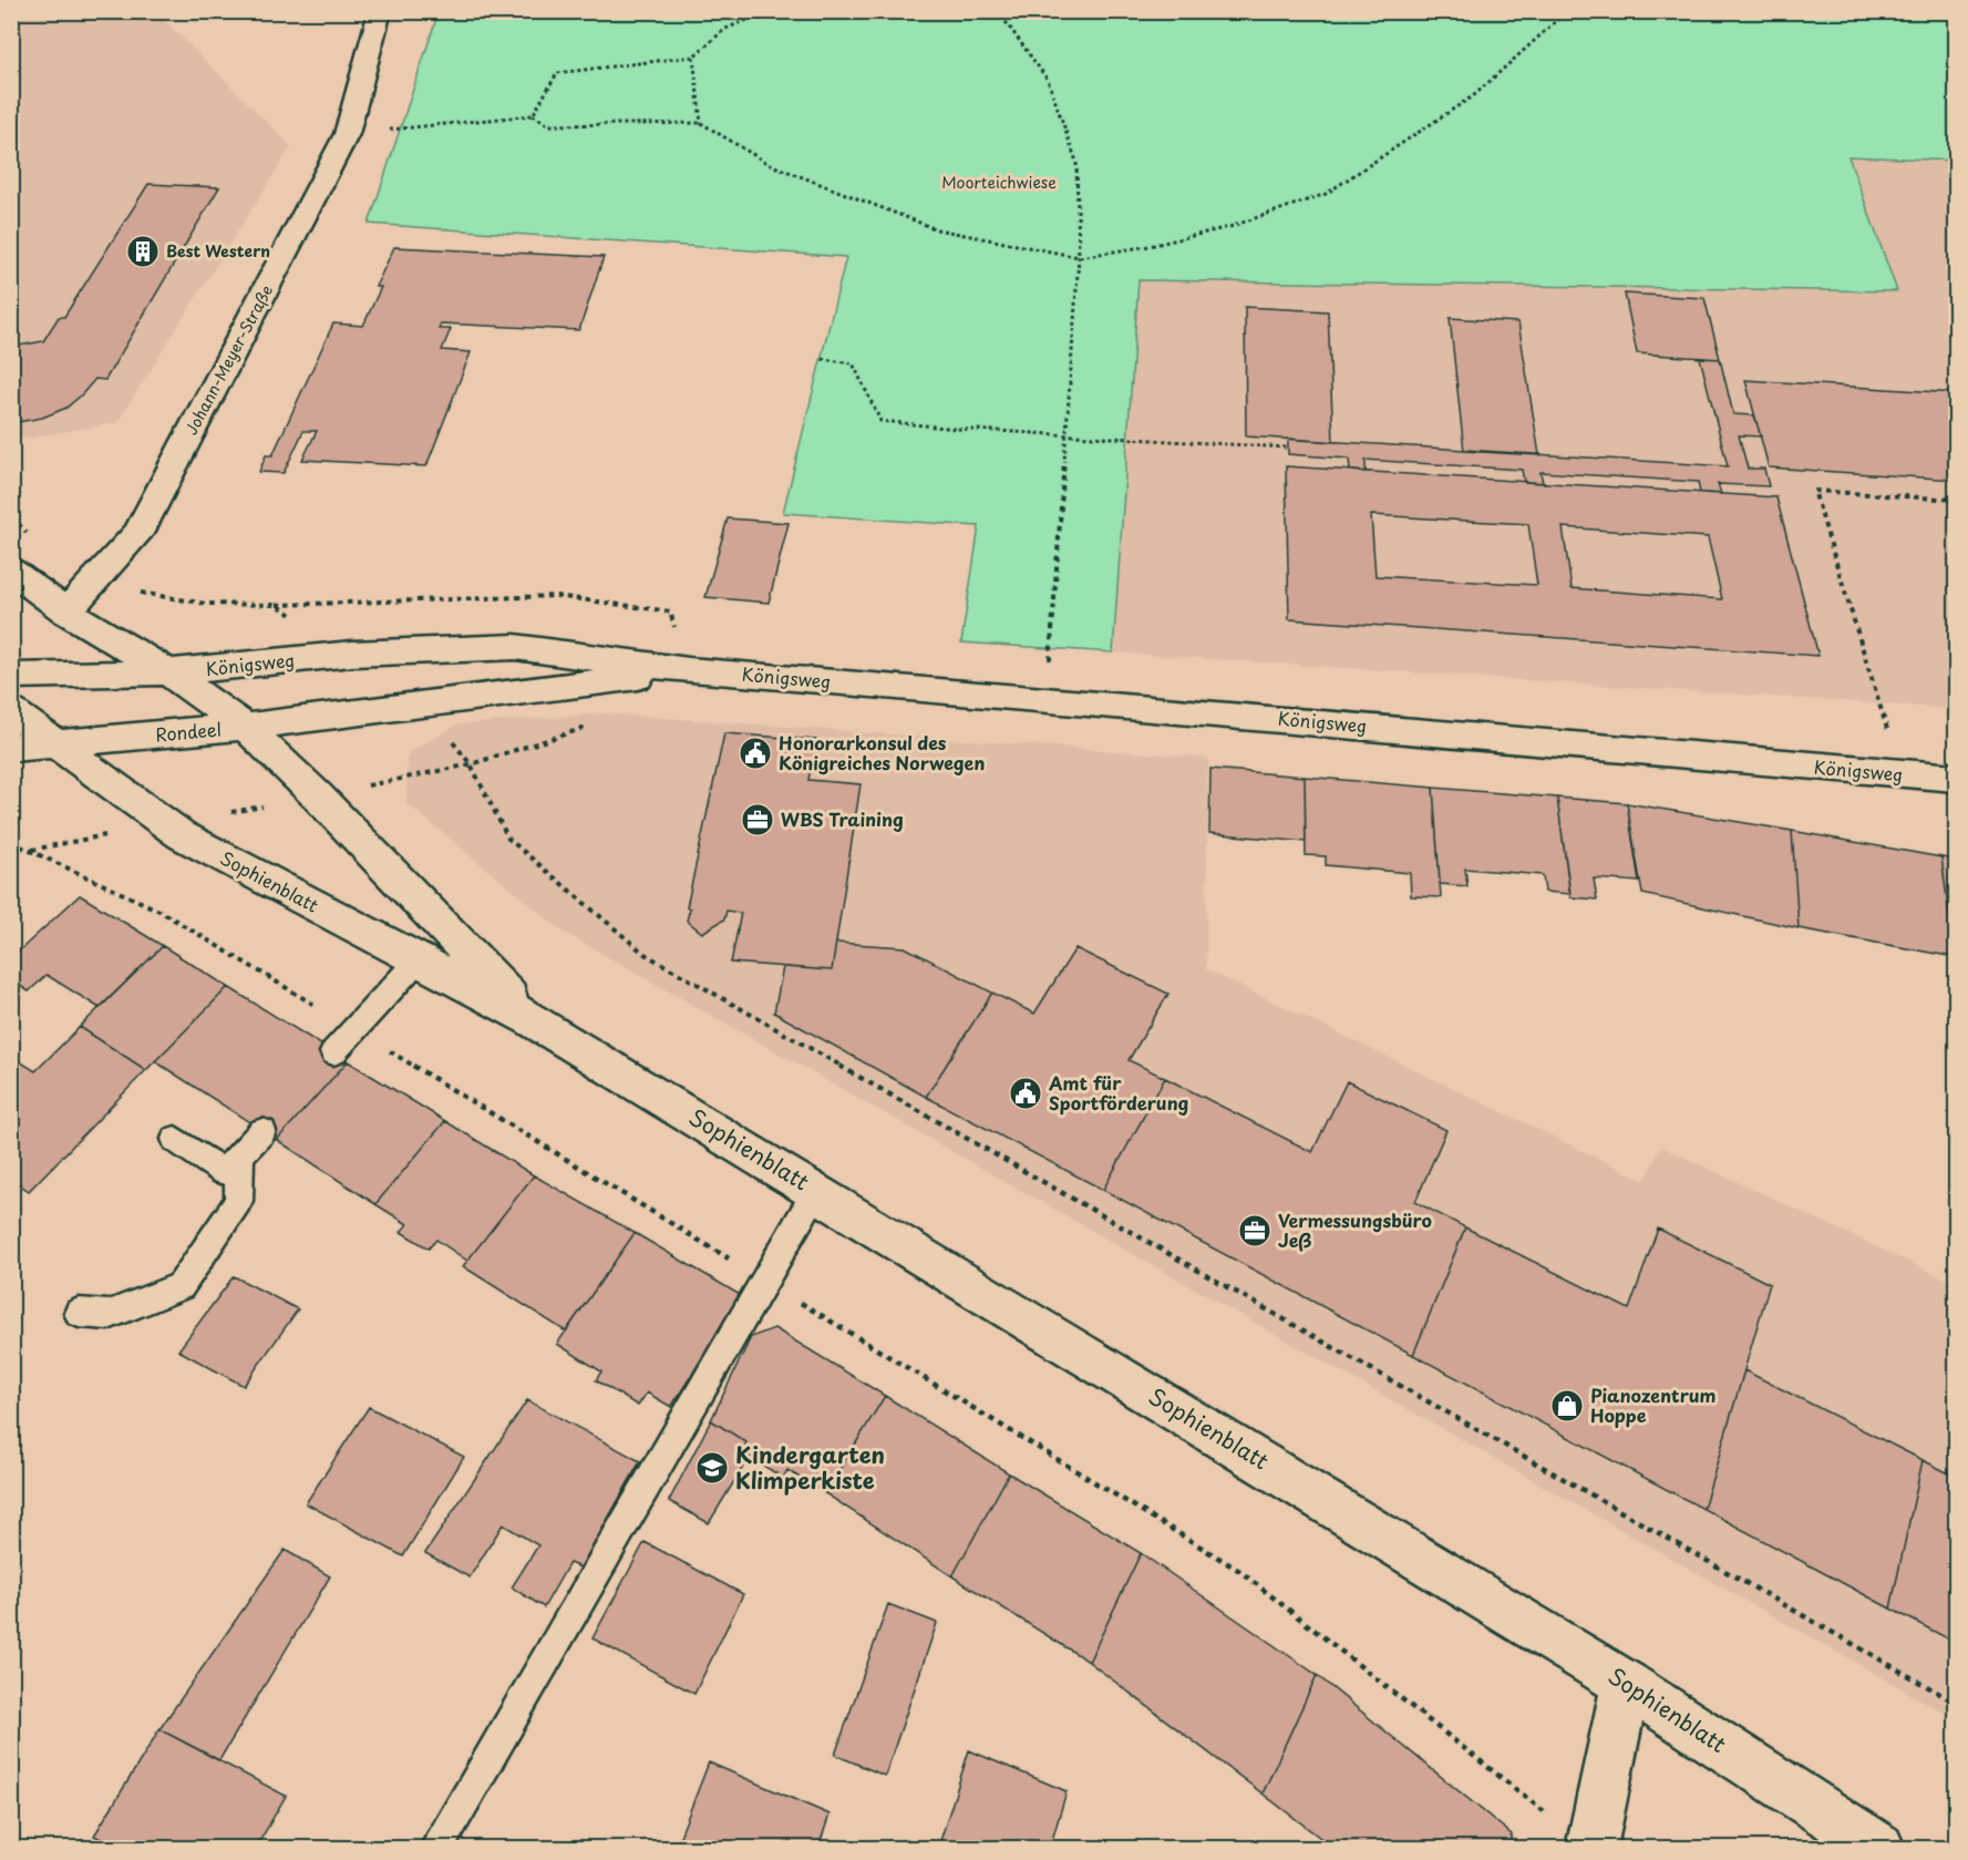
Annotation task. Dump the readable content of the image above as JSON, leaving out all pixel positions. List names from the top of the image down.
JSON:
{
  "streets": {
    "street": [
      "Johann-Meyer-Straße",
      "Königsweg",
      "Rondeel",
      "Sophienblatt"
    ]
  },
  "crossings": [
    ["Johann-Meyer-Straße", "Rondeel"],
    ["Königsweg", "Rondeel"],
    ["Königsweg", "Sophienblatt"],
    ["Rondeel", "Sophienblatt"]
  ],
  "parks": ["Moorteichwiese"],
  "places": {
    "building": ["Best Western"],
    "public building": ["Honorarkonsul des Königreiches Norwegen", "Amt für Sportförderung"],
    "office": ["WBS Training", "Vermessungsbüro Jeß"],
    "shop": ["Pianozentrum Hoppe"],
    "school or university": ["Kindergarten Klimperkiste"]
  }
}
